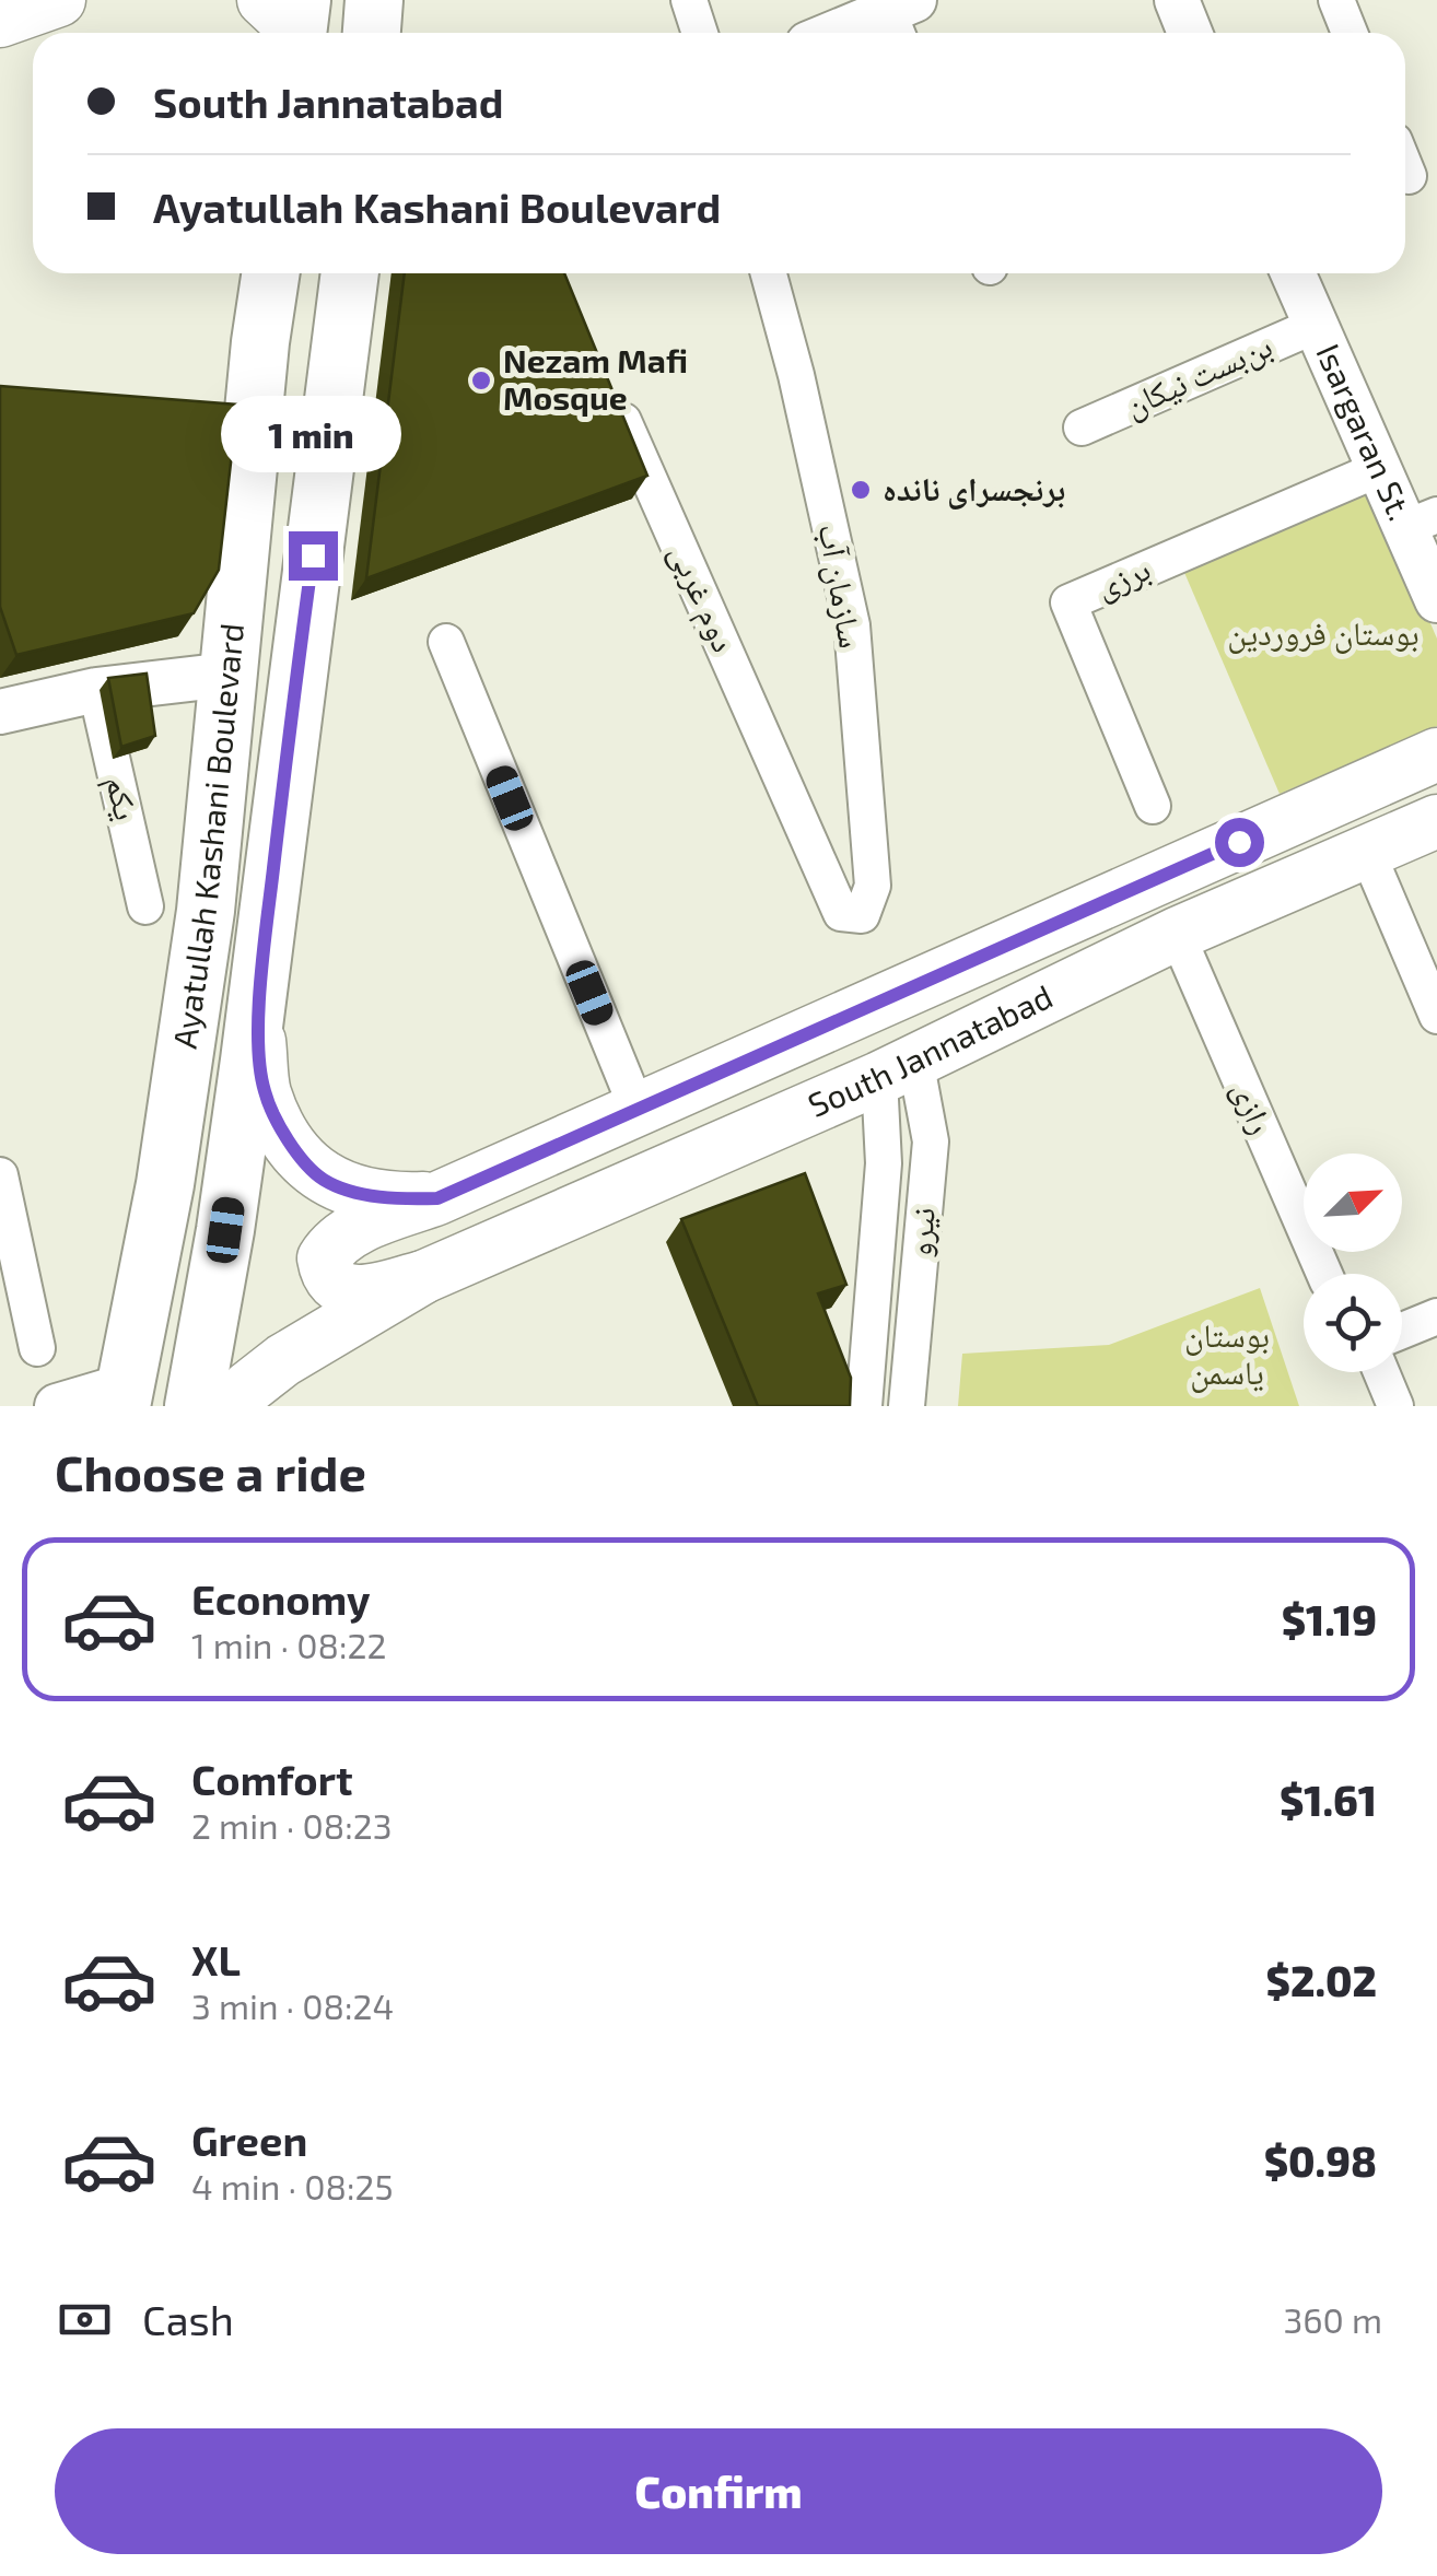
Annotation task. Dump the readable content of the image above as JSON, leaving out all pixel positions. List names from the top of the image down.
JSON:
{
  "streets": {
    "main road": ["Ayatullah Kashani Boulevard", "South Jannatabad"],
    "street": [
      "بن‌بست نیکان",
      "Isargaran St.",
      "برزی",
      "سازمان آب",
      "دوم غربی",
      "یکم",
      "رازی",
      "نیرو"
    ]
  },
  "crossings": [
    ["بن‌بست نیکان", "Isargaran St."],
    ["Isargaran St.", "برزی"],
    ["سازمان آب", "دوم غربی"],
    ["South Jannatabad", "رازی"],
    ["South Jannatabad", "نیرو"]
  ],
  "parks": ["بوستان فروردین", "بوستان یاسمن"],
  "places": ["Nezam Mafi Mosque", "برنجسرای نانده"],
  "north": "top right",
  "page": {
    "banner": ["South Jannatabad", "Ayatullah Kashani Boulevard"],
    "bubble": "1 min",
    "heading": "Choose a ride",
    "list": [
      {
        "name": "Economy",
        "note": "1 min · 08:22",
        "value": "$1.19"
      },
      {
        "name": "Comfort",
        "note": "2 min · 08:23",
        "value": "$1.61"
      },
      {
        "name": "XL",
        "note": "3 min · 08:24",
        "value": "$2.02"
      },
      {
        "name": "Green",
        "note": "4 min · 08:25",
        "value": "$0.98"
      }
    ],
    "pay": ["Cash", "360 m"],
    "buttons": "Confirm"
  }
}
